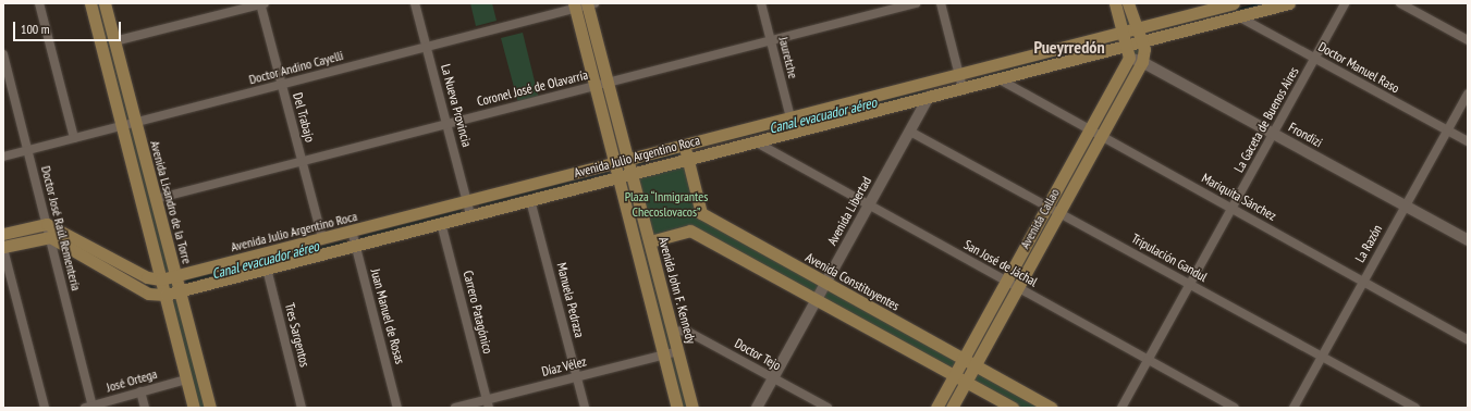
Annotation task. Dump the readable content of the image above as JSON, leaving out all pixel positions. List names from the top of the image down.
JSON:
{
  "streets": {
    "main road": [
      "Avenida Julio Argentino Roca",
      "Avenida Lisandro de la Torre",
      "Avenida Callao",
      "Avenida Constituyentes",
      "Avenida John F. Kennedy"
    ],
    "street": [
      "Jauretche",
      "Doctor Andino Cayelli",
      "Doctor Manuel Raso",
      "Coronel José de Olavarría",
      "La Nueva Provincia",
      "Del Trabajo",
      "La Gaceta de Buenos Aires",
      "Frondizi",
      "Mariquita Sánchez",
      "Avenida Libertad",
      "Doctor José Raúl Rementería",
      "La Razón",
      "Tripulación Gandul",
      "San José de Jáchal",
      "Manuela Pedraza",
      "Carrero Patagónico",
      "Juan Manuel de Rosas",
      "Tres Sargentos",
      "Doctor Tejo",
      "Díaz Vélez",
      "José Ortega"
    ]
  },
  "crossings": [
    ["Jauretche", "Coronel José de Olavarría"],
    ["Jauretche", "Avenida Julio Argentino Roca"],
    ["Doctor Andino Cayelli", "La Nueva Provincia"],
    ["Doctor Andino Cayelli", "Del Trabajo"],
    ["Doctor Andino Cayelli", "Avenida Lisandro de la Torre"],
    ["Doctor Andino Cayelli", "Doctor José Raúl Rementería"],
    ["Doctor Andino Cayelli", "Avenida John F. Kennedy"],
    ["Doctor Manuel Raso", "La Gaceta de Buenos Aires"],
    ["Doctor Manuel Raso", "Avenida Julio Argentino Roca"],
    ["Doctor Manuel Raso", "La Razón"],
    ["Coronel José de Olavarría", "La Nueva Provincia"],
    ["Coronel José de Olavarría", "Del Trabajo"],
    ["Coronel José de Olavarría", "Avenida Lisandro de la Torre"],
    ["Coronel José de Olavarría", "Avenida John F. Kennedy"],
    ["La Nueva Provincia", "Avenida Julio Argentino Roca"],
    ["Del Trabajo", "Avenida Julio Argentino Roca"],
    ["La Gaceta de Buenos Aires", "Frondizi"],
    ["La Gaceta de Buenos Aires", "Mariquita Sánchez"],
    ["La Gaceta de Buenos Aires", "Tripulación Gandul"],
    ["La Gaceta de Buenos Aires", "San José de Jáchal"],
    ["Frondizi", "Avenida Callao"],
    ["Frondizi", "La Razón"],
    ["Avenida Julio Argentino Roca", "Mariquita Sánchez"],
    ["Avenida Julio Argentino Roca", "Avenida Lisandro de la Torre"],
    ["Avenida Julio Argentino Roca", "Avenida Libertad"],
    ["Avenida Julio Argentino Roca", "Doctor José Raúl Rementería"],
    ["Avenida Julio Argentino Roca", "San José de Jáchal"],
    ["Avenida Julio Argentino Roca", "Avenida John F. Kennedy"],
    ["Avenida Julio Argentino Roca", "Manuela Pedraza"],
    ["Avenida Julio Argentino Roca", "Carrero Patagónico"],
    ["Avenida Julio Argentino Roca", "Juan Manuel de Rosas"],
    ["Avenida Julio Argentino Roca", "Tres Sargentos"],
    ["Mariquita Sánchez", "Avenida Callao"],
    ["Mariquita Sánchez", "La Razón"],
    ["Avenida Libertad", "Tripulación Gandul"],
    ["Avenida Libertad", "San José de Jáchal"],
    ["Avenida Libertad", "Avenida Constituyentes"],
    ["Avenida Libertad", "Doctor Tejo"],
    ["Avenida Callao", "Tripulación Gandul"],
    ["Avenida Callao", "San José de Jáchal"],
    ["Avenida Callao", "Avenida Constituyentes"],
    ["Doctor José Raúl Rementería", "José Ortega"],
    ["La Razón", "Tripulación Gandul"],
    ["Avenida John F. Kennedy", "Doctor Tejo"],
    ["Avenida John F. Kennedy", "Díaz Vélez"],
    ["Manuela Pedraza", "Díaz Vélez"],
    ["Carrero Patagónico", "Díaz Vélez"]
  ],
  "districts": ["Pueyrredón"],
  "water": ["Canal evacuador aéreo"],
  "parks": ["Plaza “Inmigrantes Checoslovacos”"],
  "scale_bar": "100 m"
}
